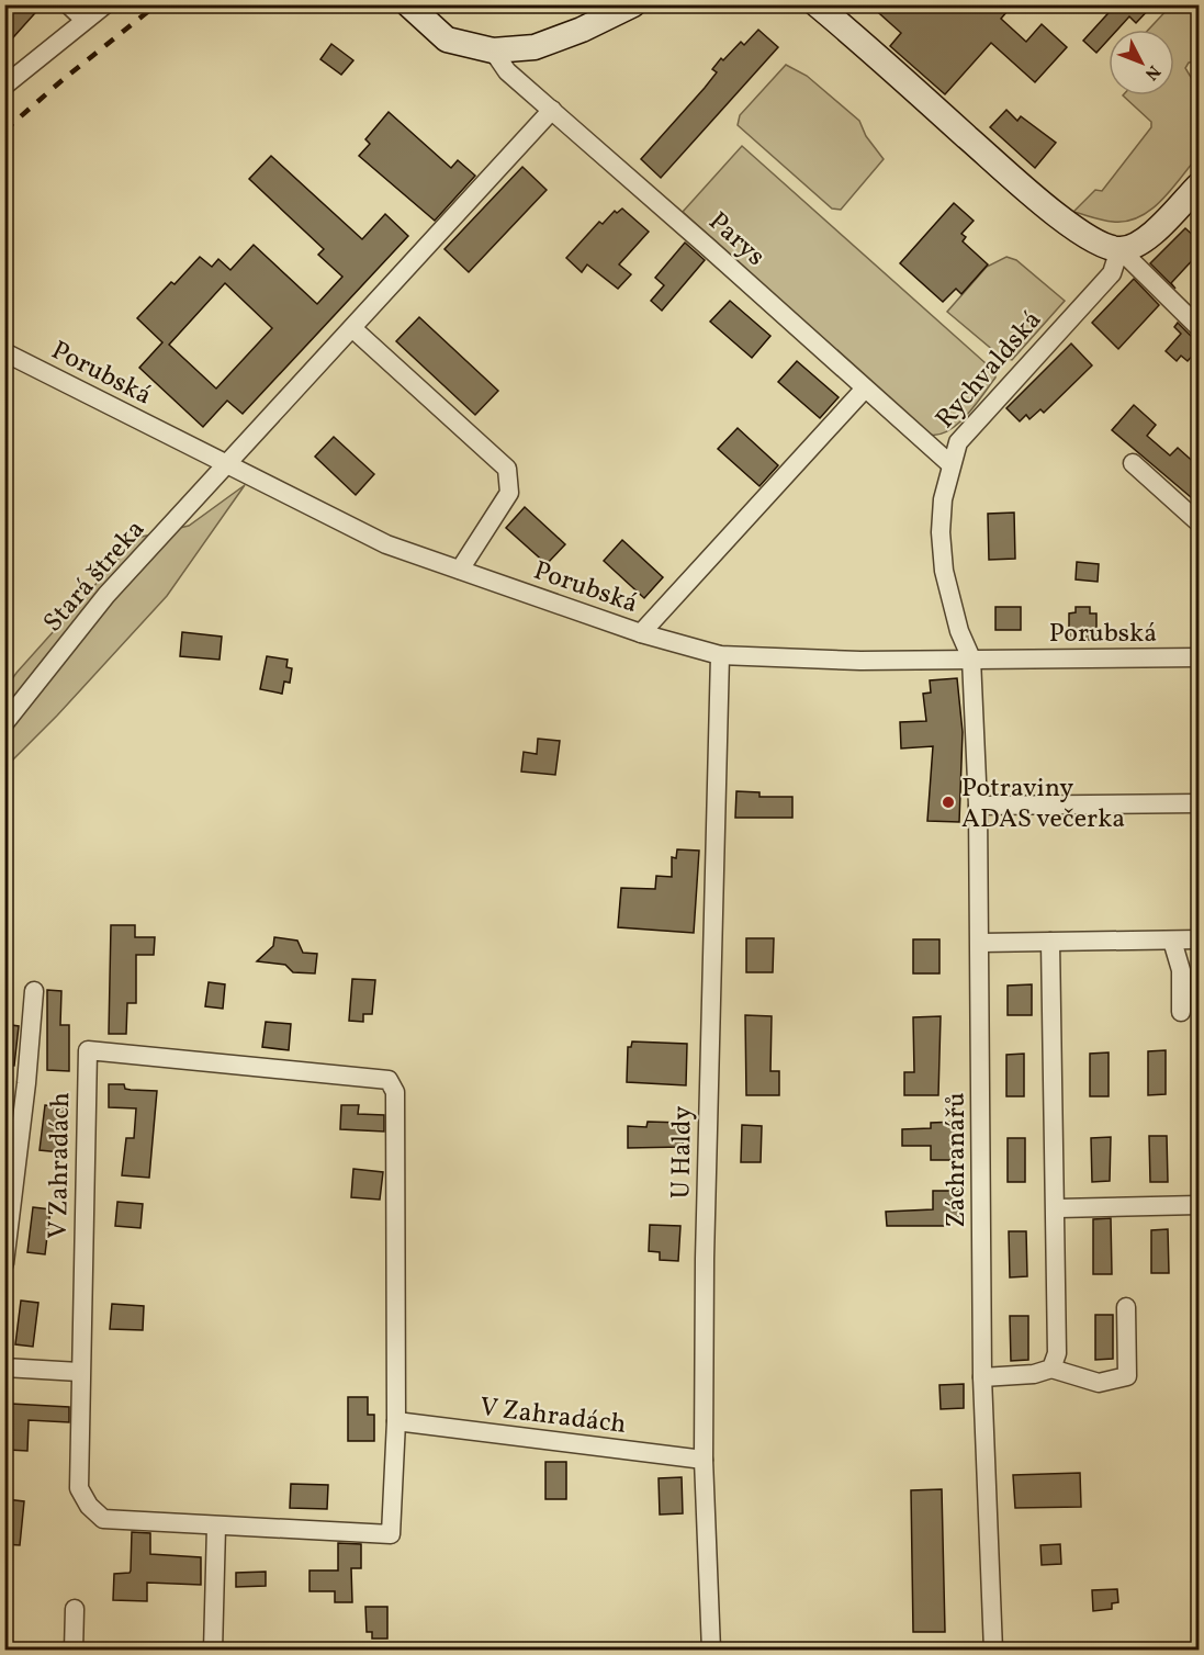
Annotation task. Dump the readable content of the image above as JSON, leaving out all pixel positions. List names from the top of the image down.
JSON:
{
  "streets": {
    "street": [
      "Parys",
      "Rychvaldská",
      "Porubská",
      "Stará štreka",
      "U Haldy",
      "Záchranářů",
      "V Zahradách"
    ]
  },
  "crossings": [
    ["Parys", "Rychvaldská"],
    ["Parys", "Stará štreka"],
    ["Rychvaldská", "Porubská"],
    ["Rychvaldská", "Záchranářů"],
    ["Porubská", "Stará štreka"],
    ["Porubská", "U Haldy"],
    ["Porubská", "Záchranářů"],
    ["U Haldy", "V Zahradách"]
  ],
  "places": ["Potraviny ADAS večerka"],
  "north": "bottom right"
}
